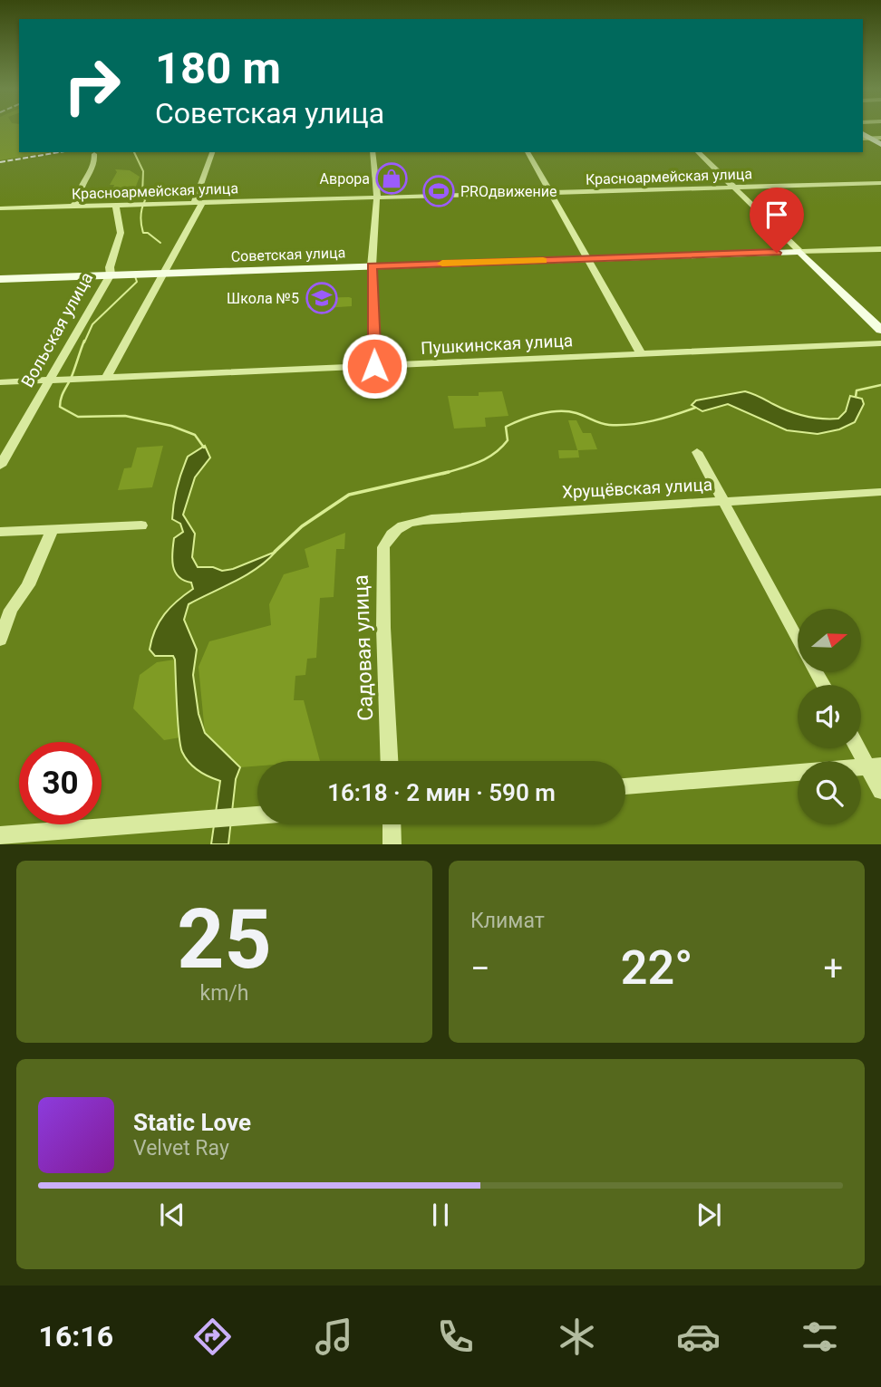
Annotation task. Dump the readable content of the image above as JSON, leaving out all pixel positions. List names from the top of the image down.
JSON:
{
  "streets": {
    "main road": ["Советская улица"],
    "street": [
      "Красноармейская улица",
      "Вольская улица",
      "Пушкинская улица",
      "Хрущёвская улица",
      "Садовая улица"
    ]
  },
  "crossings": [
    ["Красноармейская улица", "Вольская улица"],
    ["Советская улица", "Вольская улица"],
    ["Вольская улица", "Пушкинская улица"],
    ["Хрущёвская улица", "Садовая улица"]
  ],
  "places": {
    "shop": ["Аврора"],
    "sports": ["PROдвижение"],
    "school or university": ["Школа №5"]
  },
  "north": "right",
  "page": {
    "turn": ["180 m", "Советская улица"],
    "limit": "30",
    "trip": "16:18 · 2 мин · 590 m",
    "tile": [
      ["25", "km/h"],
      "Климат"
    ],
    "heat": ["−", "22°", "+"],
    "song": ["Static Love", "Velvet Ray"],
    "tabs": "16:16"
  }
}
